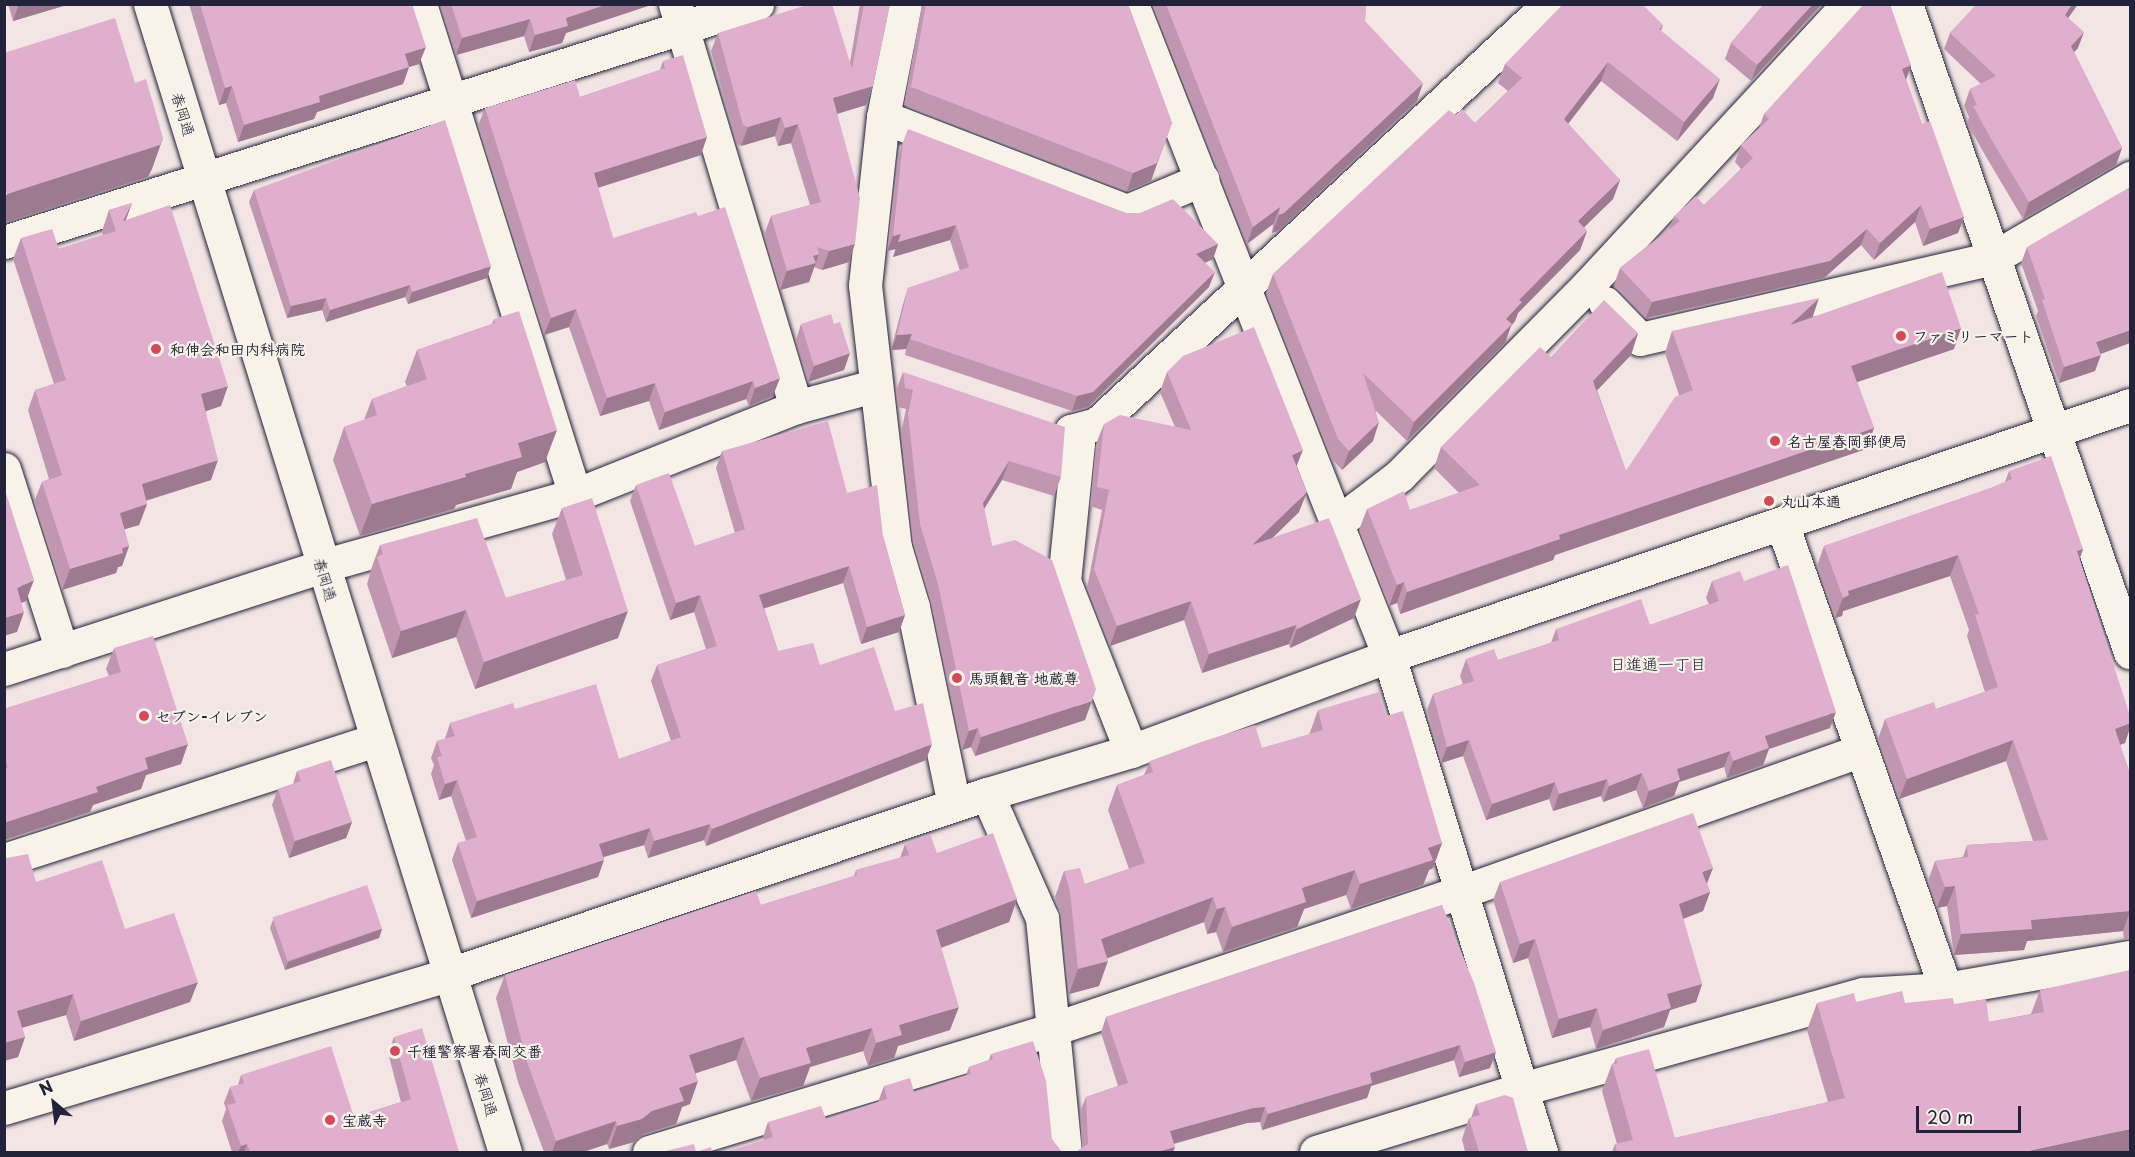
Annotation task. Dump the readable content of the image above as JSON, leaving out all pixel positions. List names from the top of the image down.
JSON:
{
  "streets": {
    "street": ["春岡通"]
  },
  "districts": ["日進通一丁目"],
  "places": [
    "ファミリーマート",
    "和伸会和田内科病院",
    "名古屋春岡郵便局",
    "丸山本通",
    "馬頭観音 地蔵尊",
    "セブン-イレブン",
    "千種警察署春岡交番",
    "宝蔵寺"
  ],
  "scale_bar": "20 m",
  "north": "top left"
}
